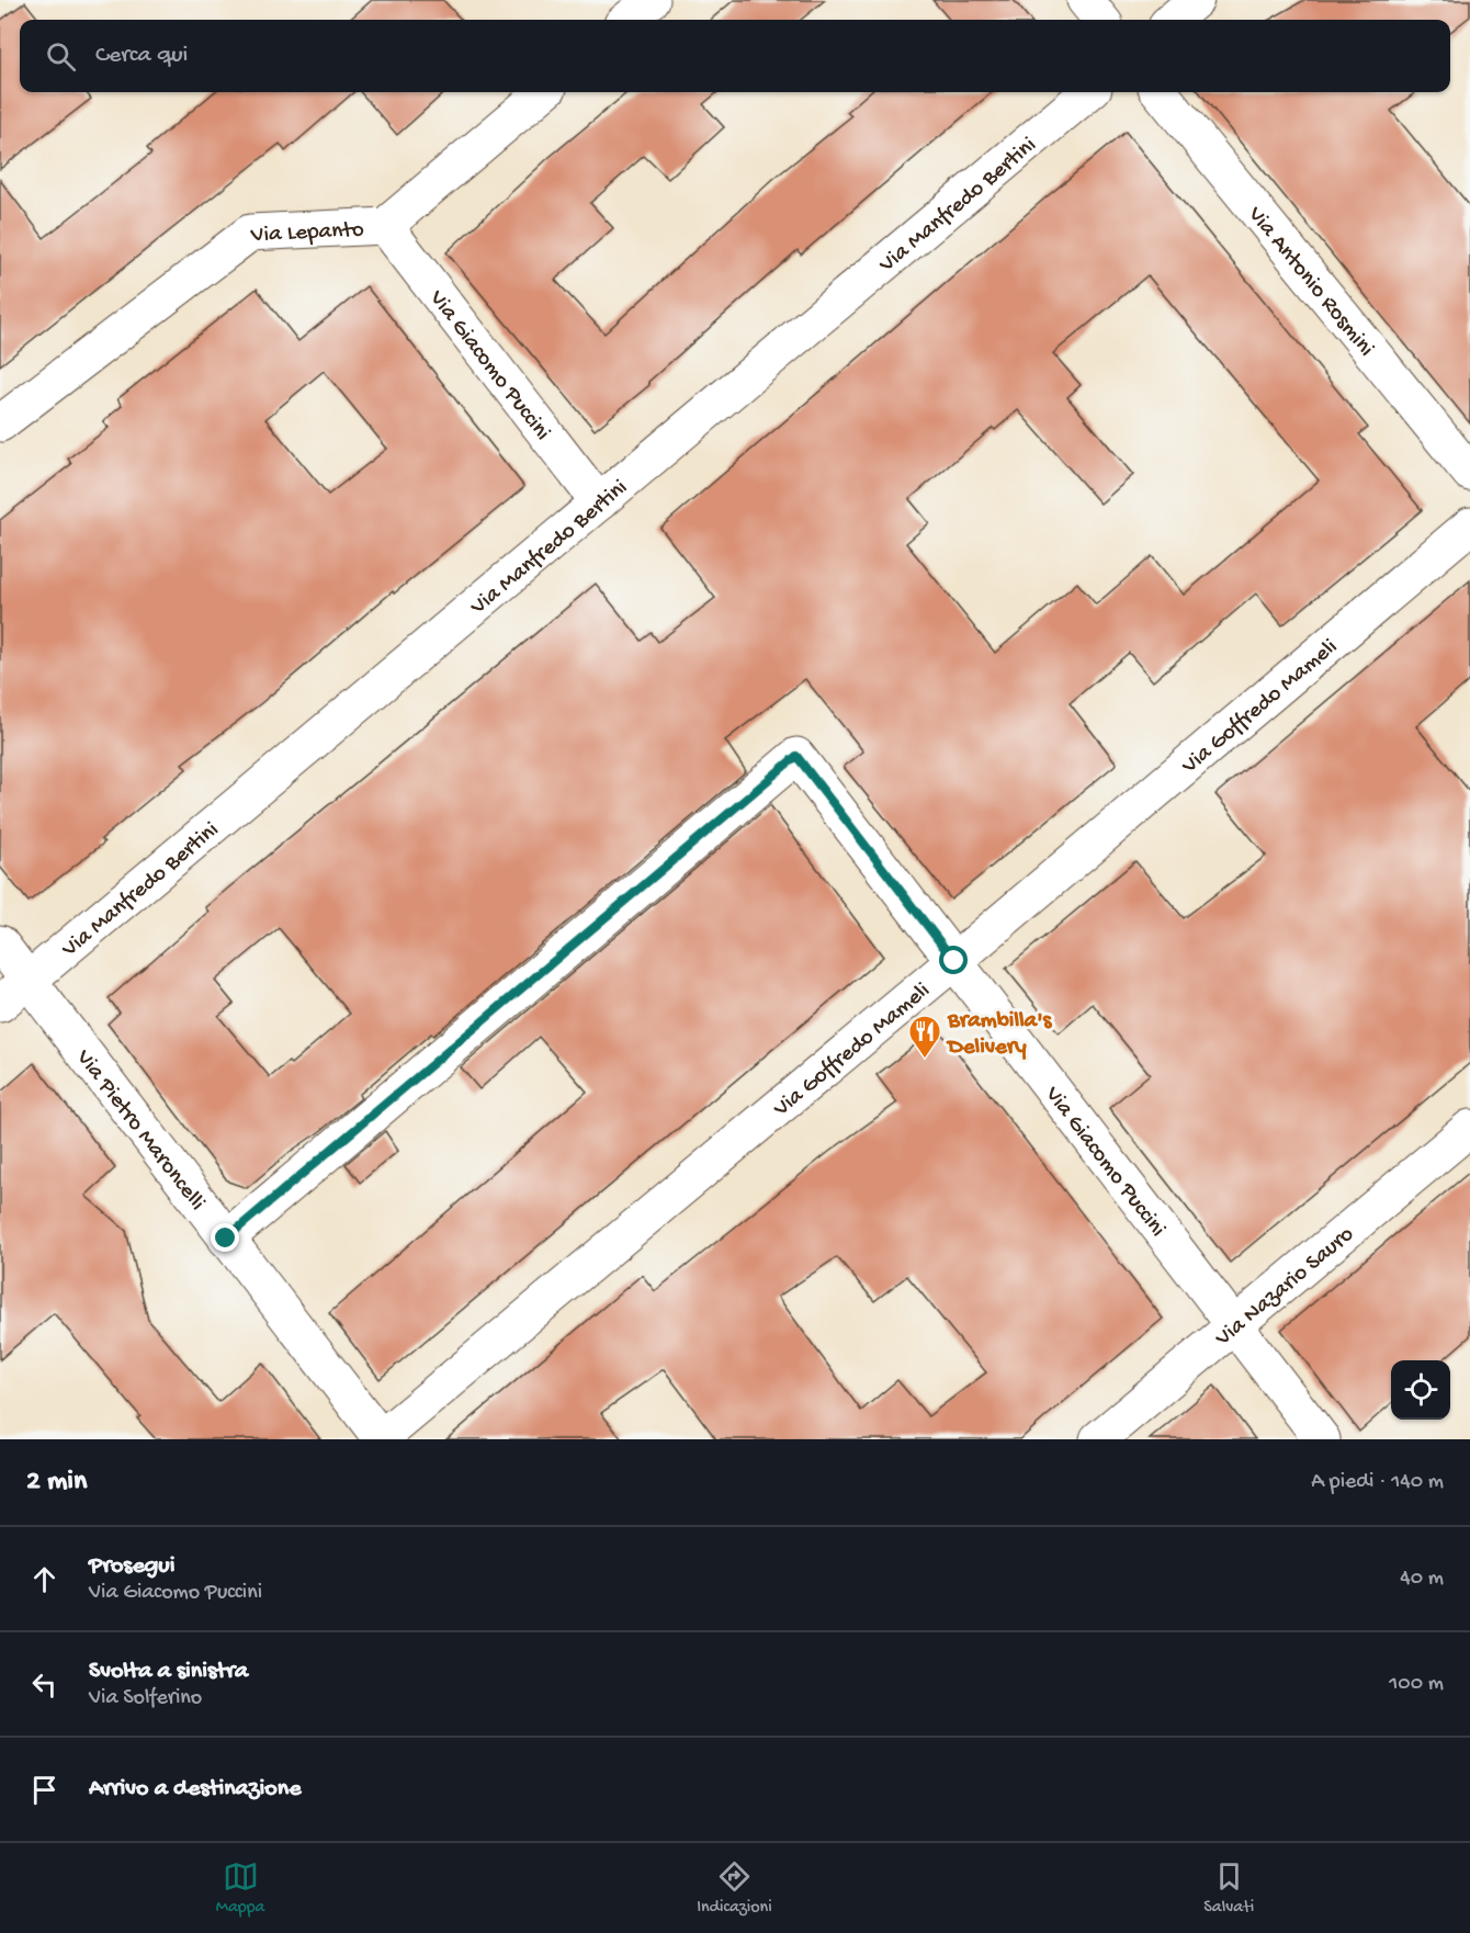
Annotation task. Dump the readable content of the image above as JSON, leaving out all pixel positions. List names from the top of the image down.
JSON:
{
  "streets": {
    "street": [
      "Via Manfredo Bertini",
      "Via Lepanto",
      "Via Antonio Rosmini",
      "Via Giacomo Puccini",
      "Via Goffredo Mameli",
      "Via Pietro Maroncelli",
      "Via Nazario Sauro"
    ]
  },
  "crossings": [
    ["Via Manfredo Bertini", "Via Giacomo Puccini"],
    ["Via Manfredo Bertini", "Via Pietro Maroncelli"],
    ["Via Lepanto", "Via Giacomo Puccini"],
    ["Via Giacomo Puccini", "Via Goffredo Mameli"],
    ["Via Giacomo Puccini", "Via Pietro Maroncelli"],
    ["Via Giacomo Puccini", "Via Nazario Sauro"],
    ["Via Goffredo Mameli", "Via Pietro Maroncelli"]
  ],
  "places": {
    "restaurant": ["Brambilla's Delivery"]
  },
  "page": {
    "search": "Cerca qui",
    "heading": ["2 min", "A piedi · 140 m"],
    "list": [
      ["Prosegui", "Via Giacomo Puccini", "40 m"],
      ["Svolta a sinistra", "Via Solferino", "100 m"],
      "Arrivo a destinazione"
    ],
    "nav": ["Mappa", "Indicazioni", "Salvati"]
  }
}
